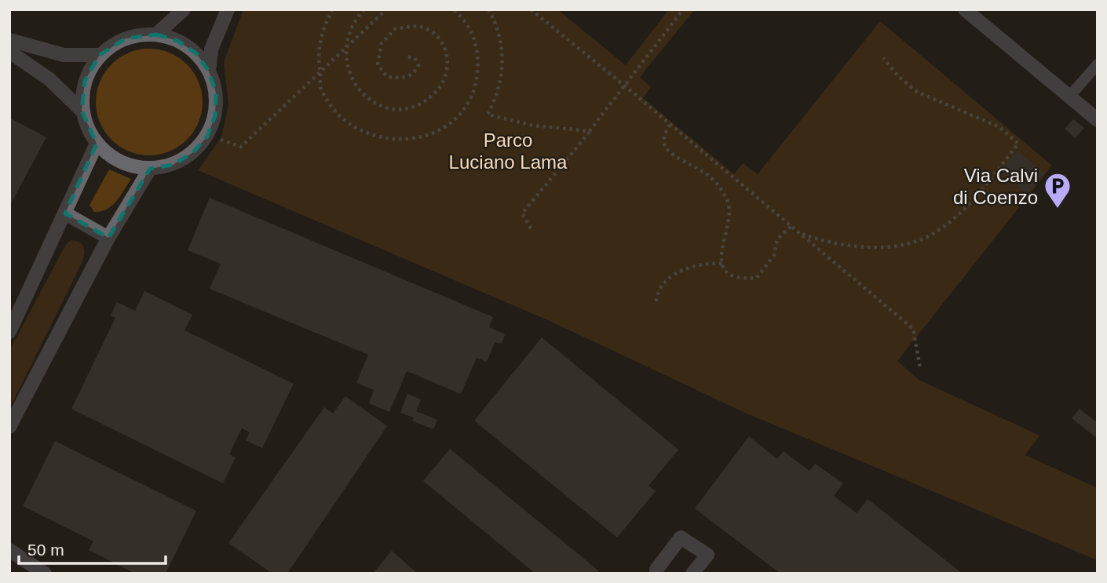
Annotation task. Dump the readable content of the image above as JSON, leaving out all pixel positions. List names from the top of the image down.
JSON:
{
  "parks": ["Parco Luciano Lama"],
  "places": {
    "parking": ["Via Calvi di Coenzo"]
  },
  "scale_bar": "50 m"
}
